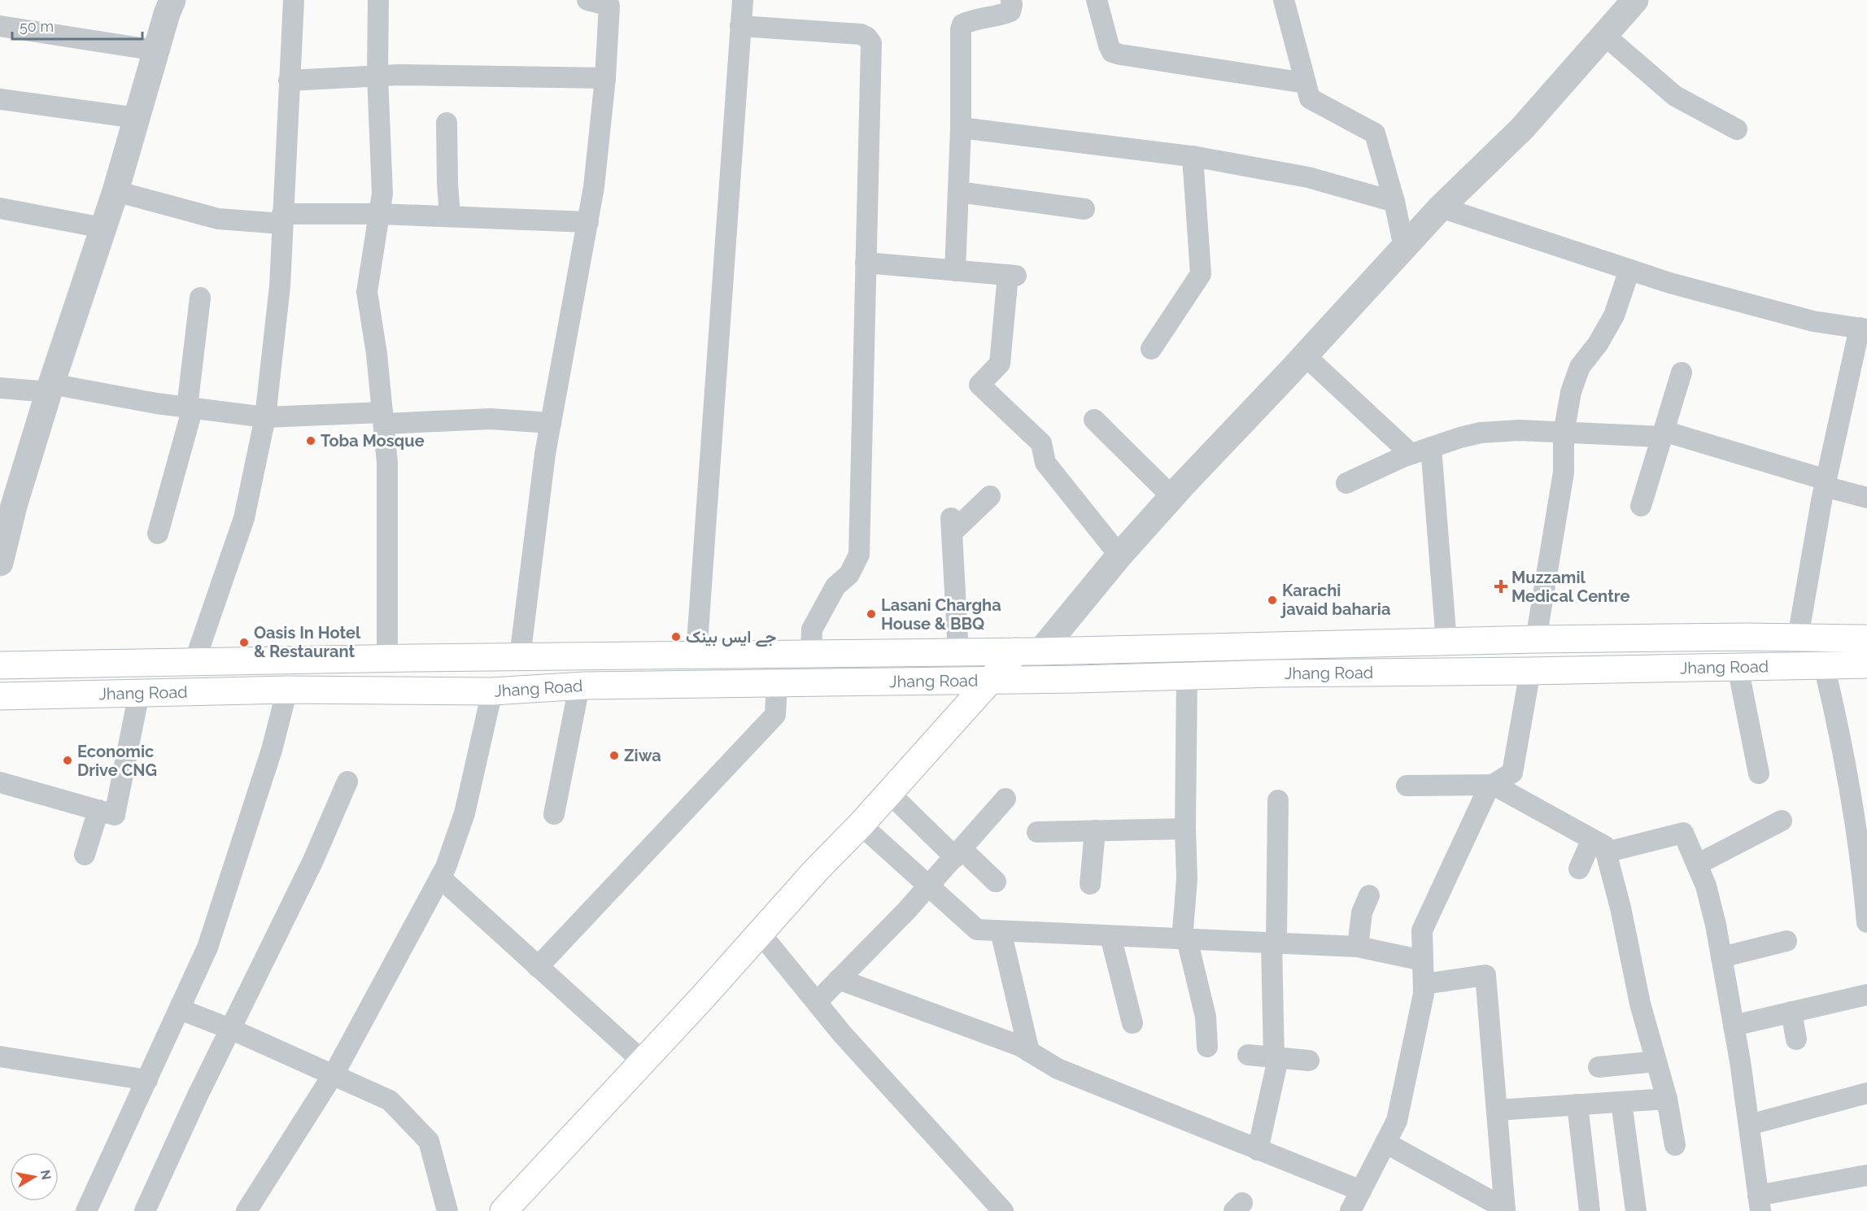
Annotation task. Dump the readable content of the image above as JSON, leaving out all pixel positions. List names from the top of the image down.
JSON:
{
  "streets": {
    "main road": ["Jhang Road"]
  },
  "places": {
    "other": [
      "Toba Mosque",
      "Karachi javaid baharia",
      "Lasani Chargha House & BBQ",
      "جے ایس بینک",
      "Oasis In Hotel & Restaurant",
      "Ziwa",
      "Economic Drive CNG"
    ],
    "health": ["Muzzamil Medical Centre"]
  },
  "scale_bar": "50 m",
  "north": "right"
}
